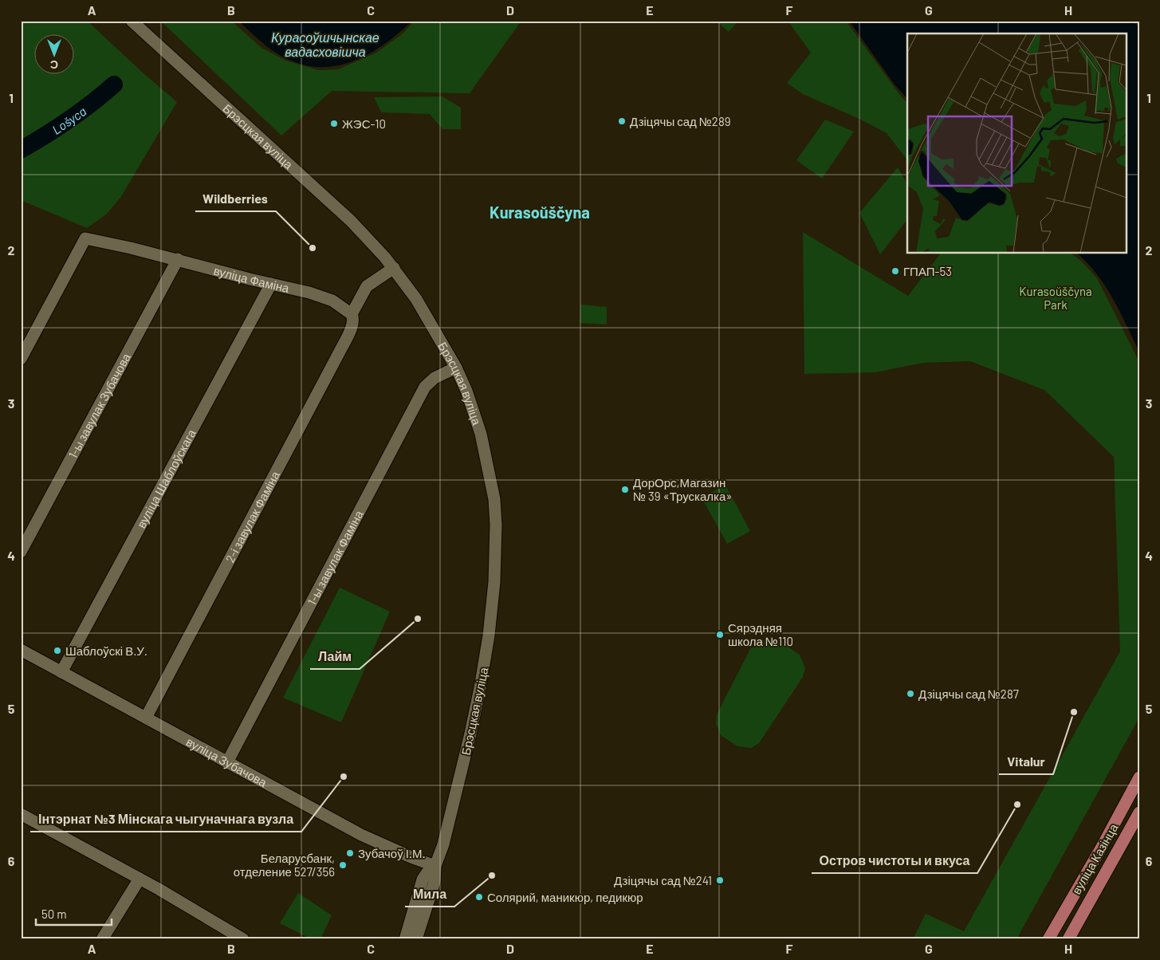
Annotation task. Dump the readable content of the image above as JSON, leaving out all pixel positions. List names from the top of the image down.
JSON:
{
  "streets": {
    "main road": ["вуліца Казінца"],
    "street": [
      "Брэсцкая вуліца",
      "вуліца Фаміна",
      "1-ы завулак Зубачова",
      "вуліца Шаблоўскага",
      "2-і завулак Фаміна",
      "1-ы завулак Фаміна",
      "вуліца Зубачова"
    ]
  },
  "crossings": [
    ["Брэсцкая вуліца", "1-ы завулак Фаміна"],
    ["Брэсцкая вуліца", "вуліца Зубачова"],
    ["вуліца Фаміна", "1-ы завулак Зубачова"],
    ["вуліца Фаміна", "вуліца Шаблоўскага"],
    ["вуліца Фаміна", "2-і завулак Фаміна"],
    ["вуліца Шаблоўскага", "вуліца Зубачова"],
    ["2-і завулак Фаміна", "вуліца Зубачова"],
    ["1-ы завулак Фаміна", "вуліца Зубачова"]
  ],
  "districts": ["Kurasoŭščyna"],
  "water": ["Курасоўшчынскае вадасховішча", "Lošyca"],
  "parks": ["Kurasoŭščyna Park"],
  "places": [
    "Дзіцячы сад №289",
    "ЖЭС-10",
    "Wildberries",
    "ГПАП-53",
    "ДорОрс,Магазин № 39 «Трускалка»",
    "Лайм",
    "Сярэдняя школа №110",
    "Шаблоўскі В.У.",
    "Дзіцячы сад №287",
    "Vitalur",
    "Інтэрнат №3 Мінскага чыгуначнага вузла",
    "Остров чистоты и вкуса",
    "Зубачоў І.М.",
    "Беларусбанк, отделение 527/356",
    "Мила",
    "Дзіцячы сад №241",
    "Солярий, маникюр, педикюр"
  ],
  "scale_bar": "50 m",
  "north": "bottom",
  "grid": {
    "columns": [
      "A",
      "B",
      "C",
      "D",
      "E",
      "F",
      "G",
      "H"
    ],
    "rows": [
      "1",
      "2",
      "3",
      "4",
      "5",
      "6"
    ]
  }
}
